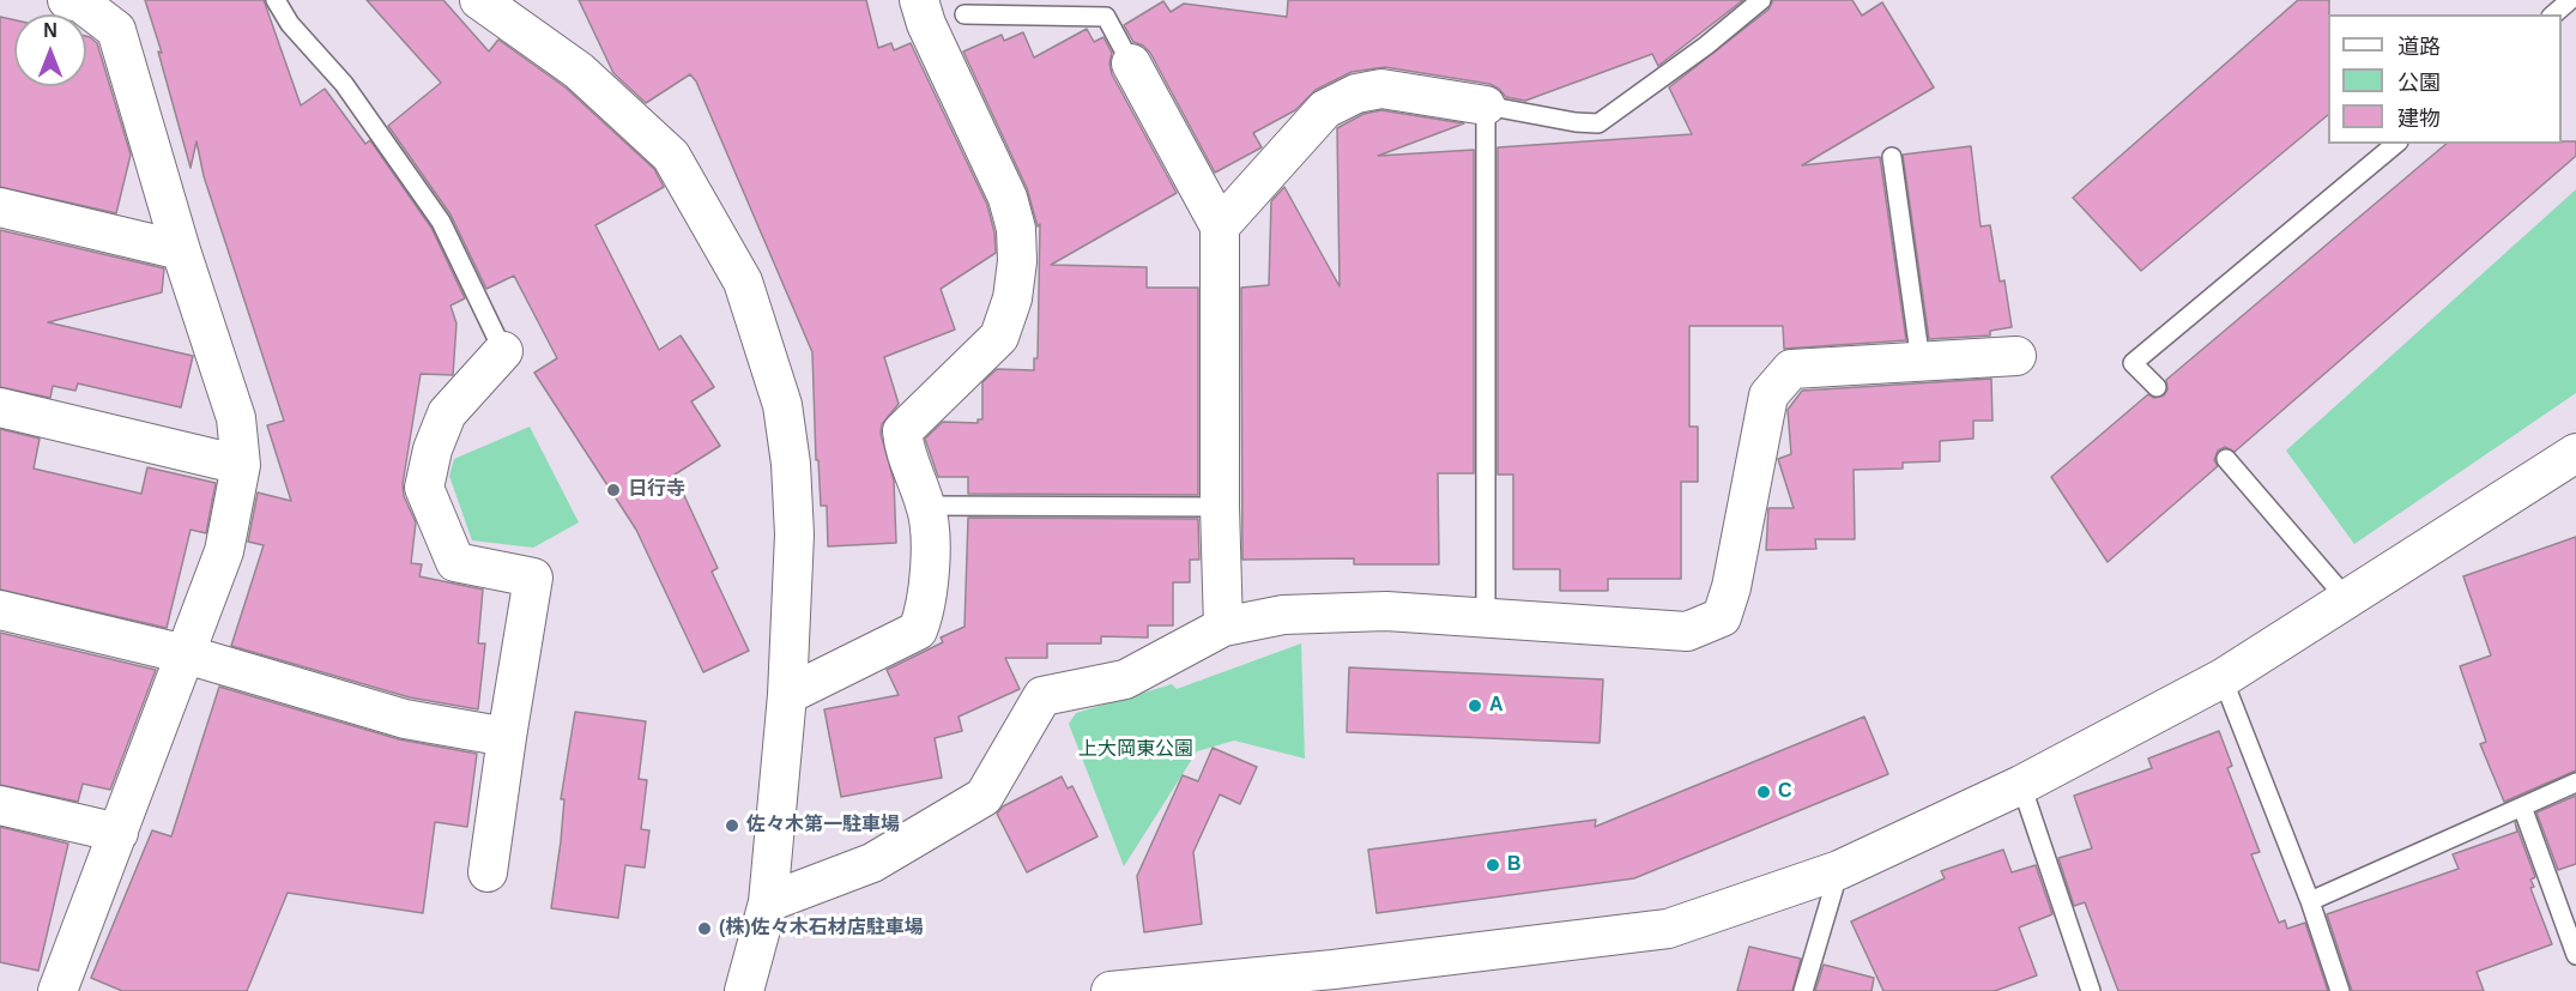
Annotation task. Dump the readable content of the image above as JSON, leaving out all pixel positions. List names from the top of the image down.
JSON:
{
  "parks": ["上大岡東公園"],
  "places": [
    "日行寺",
    "A",
    "C",
    "佐々木第一駐車場",
    "B",
    "(株)佐々木石材店駐車場"
  ],
  "legend": ["道路", "公園", "建物"],
  "north": "top"
}
